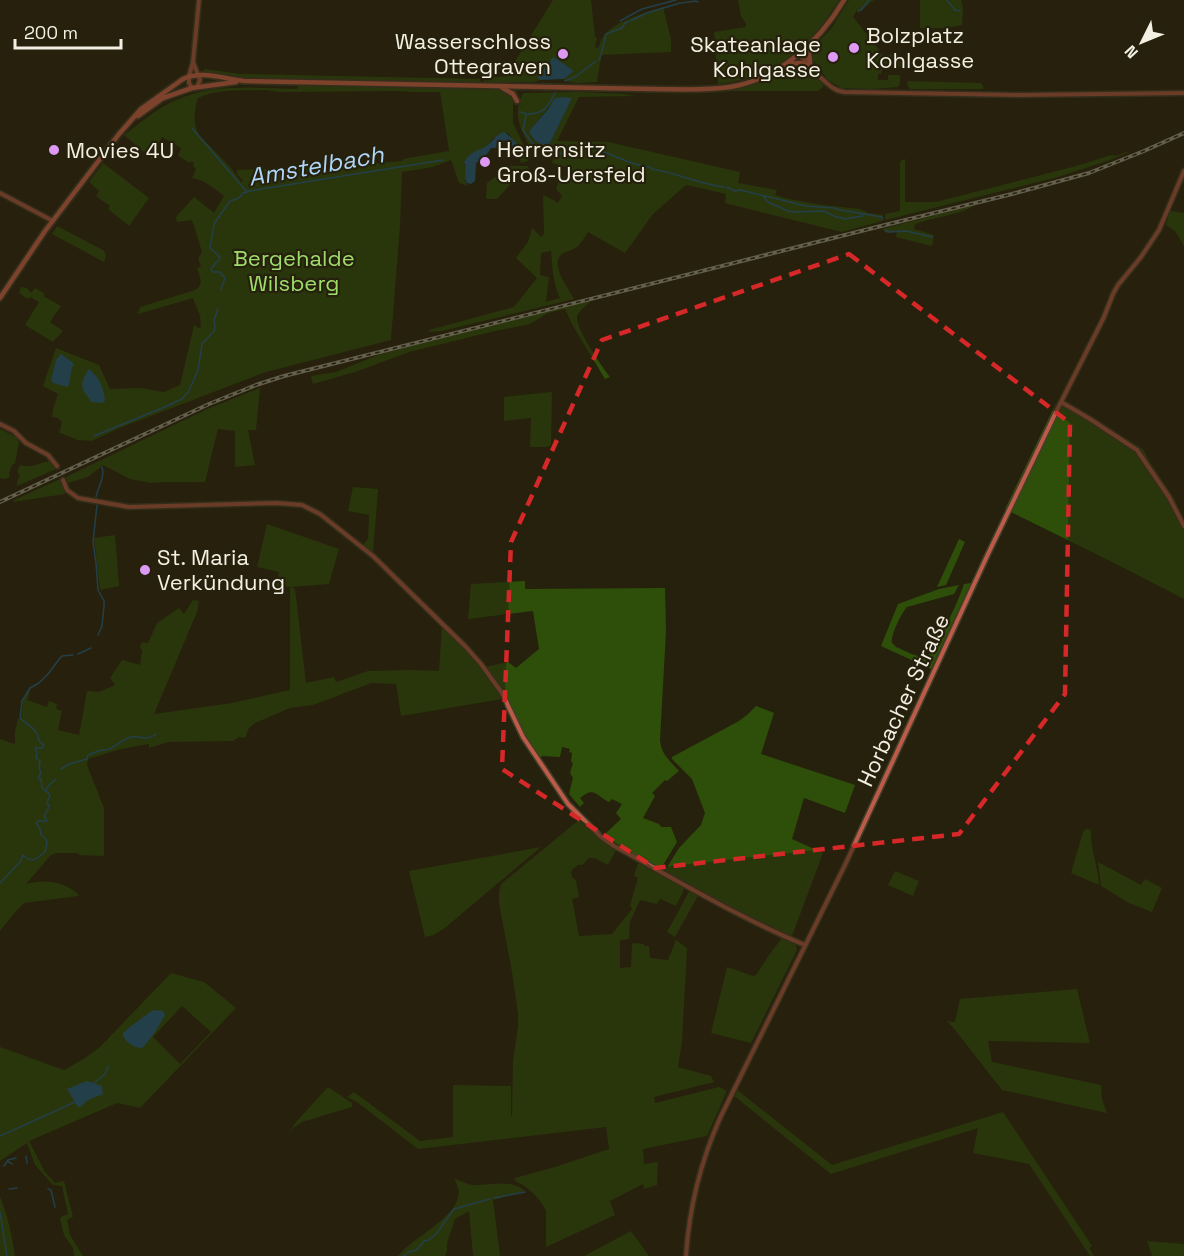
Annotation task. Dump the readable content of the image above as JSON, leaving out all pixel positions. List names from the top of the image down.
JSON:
{
  "streets": {
    "main road": ["Horbacher Straße"]
  },
  "water": ["Amstelbach"],
  "parks": ["Bergehalde Wilsberg"],
  "places": [
    "Bolzplatz Kohlgasse",
    "Wasserschloss Ottegraven",
    "Skateanlage Kohlgasse",
    "Movies 4U",
    "Herrensitz Groß-Uersfeld",
    "St. Maria Verkündung"
  ],
  "scale_bar": "200 m",
  "north": "bottom left"
}
